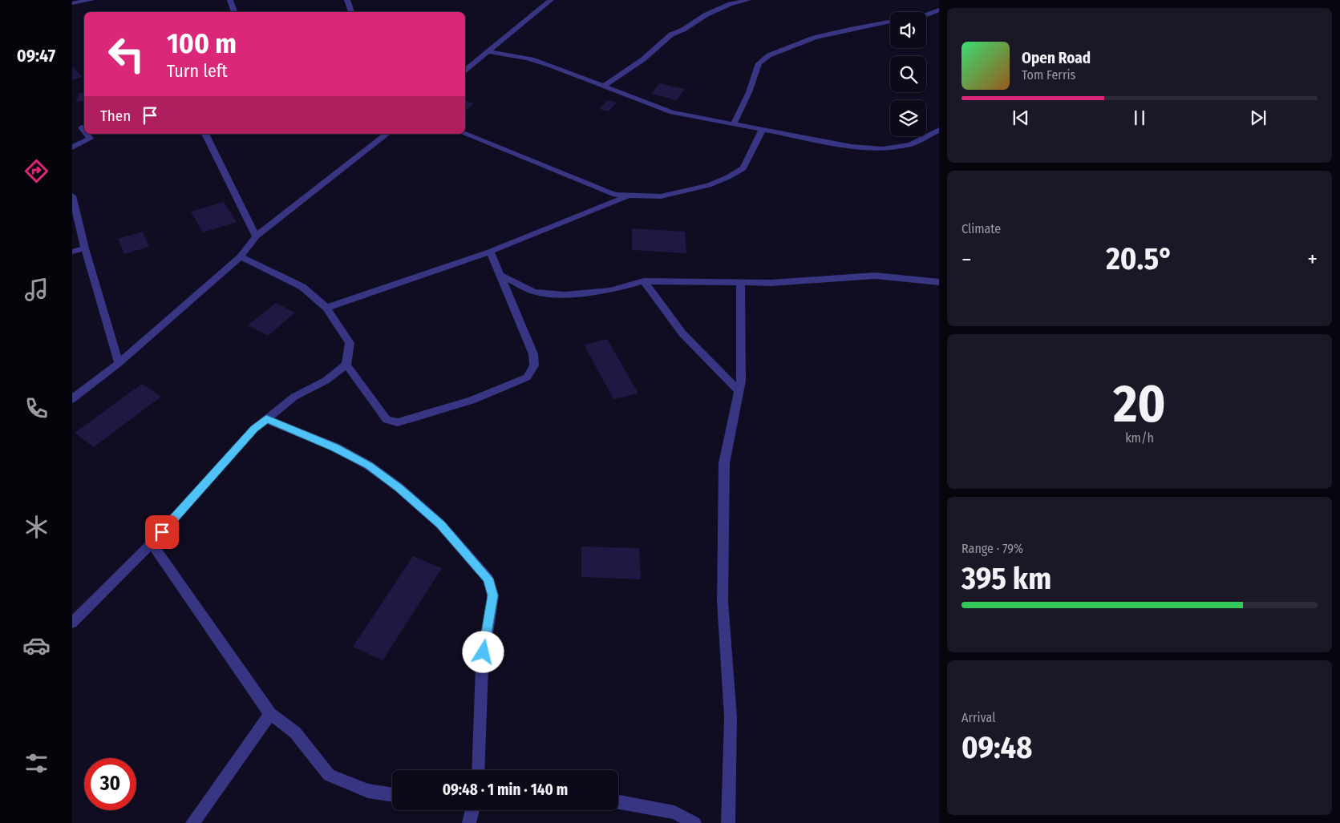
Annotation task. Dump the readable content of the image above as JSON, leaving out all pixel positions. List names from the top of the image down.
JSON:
{
  "page": {
    "tabs": "09:47",
    "turn": ["100 m", "Turn left"],
    "song": ["Open Road", "Tom Ferris"],
    "then": "Then",
    "tile": [
      "Climate",
      ["20", "km/h"],
      ["Range · 79%", "395 km"],
      ["Arrival", "09:48"]
    ],
    "heat": ["−", "20.5°", "+"],
    "limit": "30",
    "trip": "09:48 · 1 min · 140 m"
  }
}
